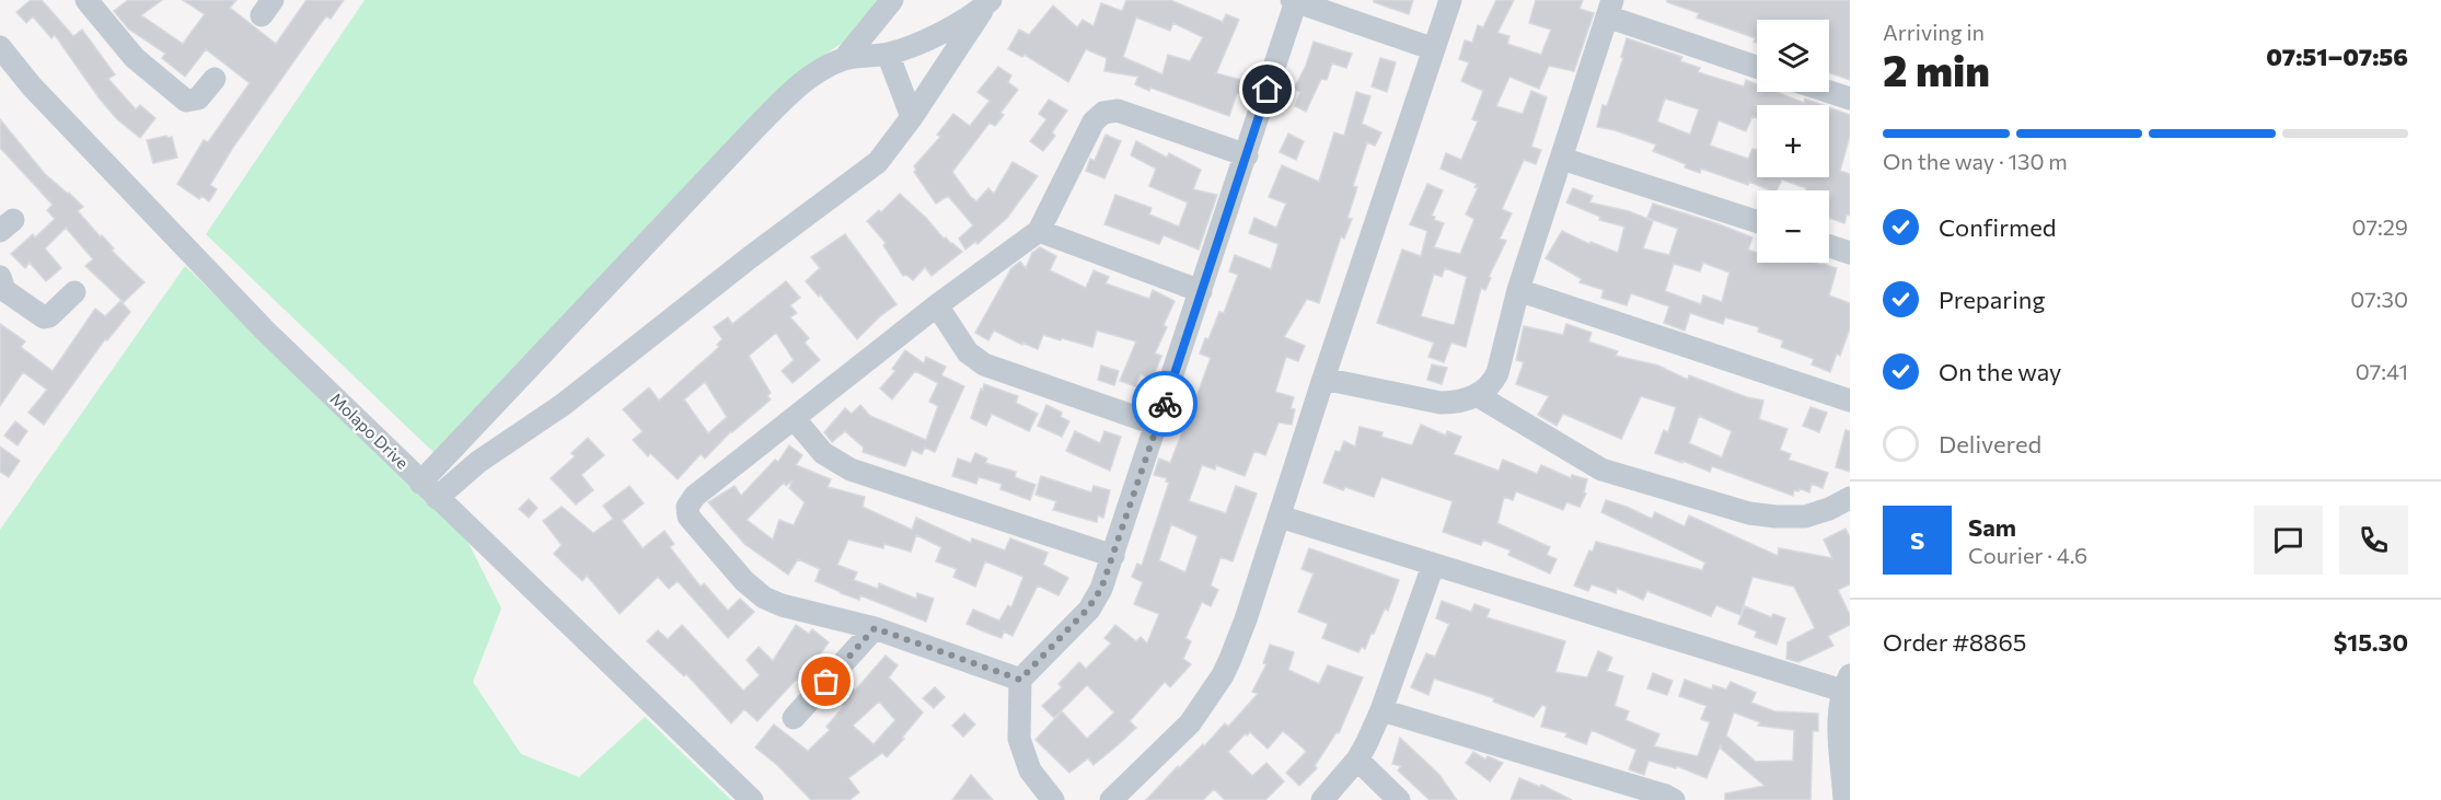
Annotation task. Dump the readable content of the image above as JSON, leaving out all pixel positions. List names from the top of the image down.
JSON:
{
  "streets": {
    "street": ["Molapo Drive"]
  },
  "page": {
    "heading": ["2 min", "Arriving in", "07:51–07:56"],
    "panel": [
      "Sam",
      "Courier · 4.6",
      "Order #8865",
      "$15.30"
    ],
    "map_buttons": ["+", "−"],
    "bar": "On the way · 130 m",
    "list": [
      ["Confirmed", "07:29"],
      ["Preparing", "07:30"],
      ["On the way", "07:41"],
      "Delivered"
    ],
    "round": "S"
  }
}
